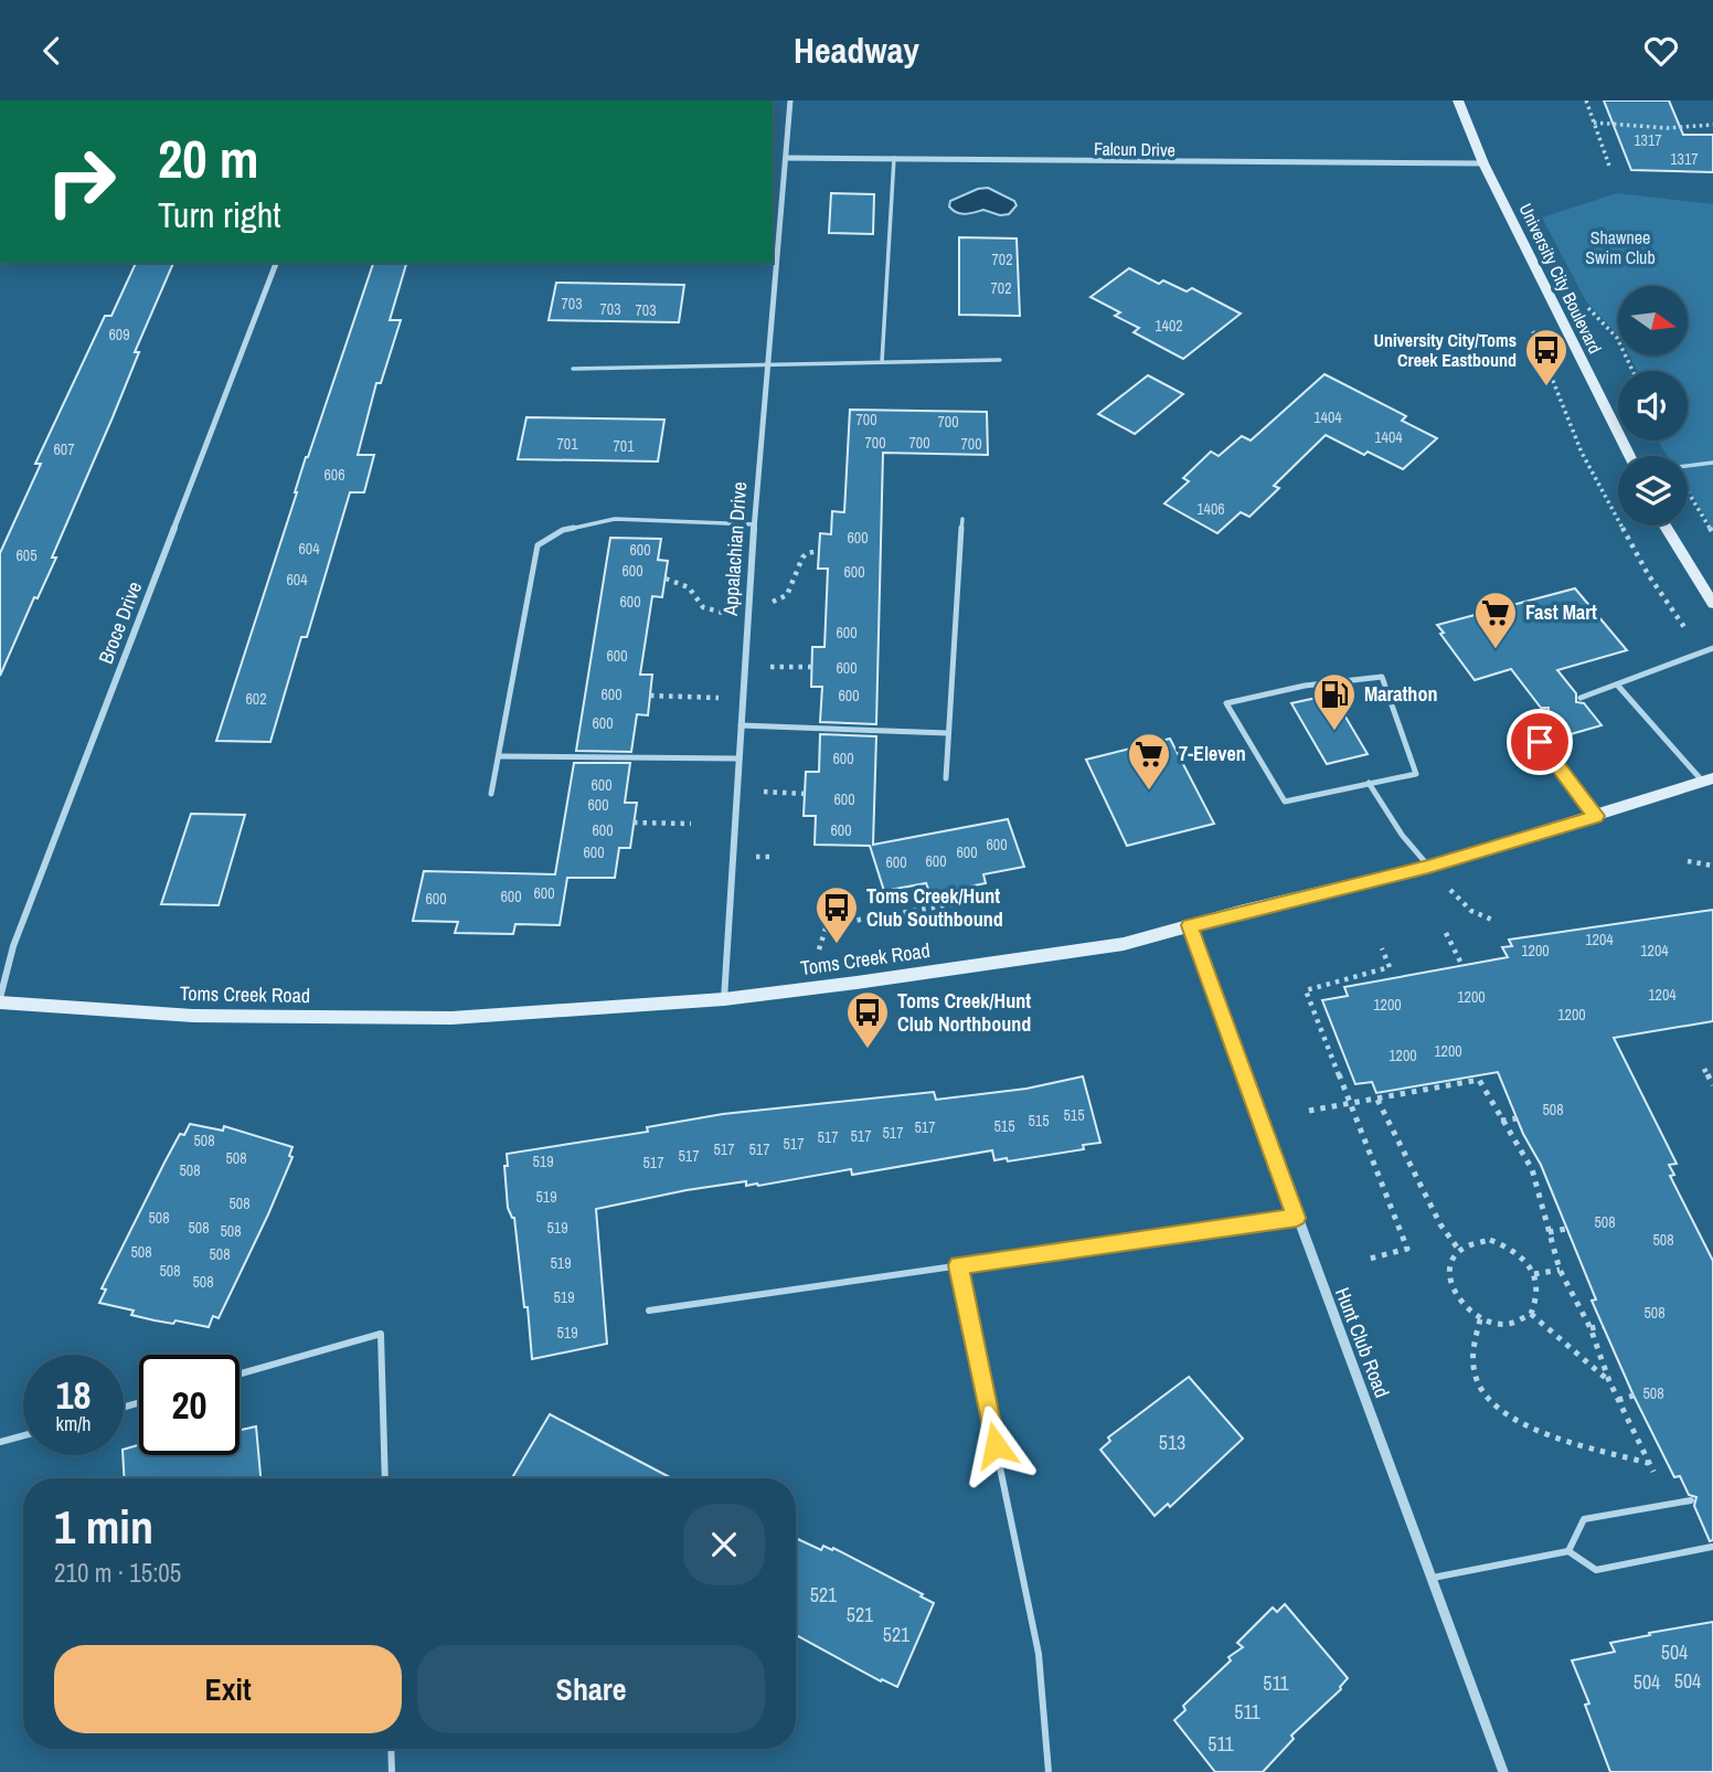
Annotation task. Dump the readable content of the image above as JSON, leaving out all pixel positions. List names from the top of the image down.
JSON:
{
  "streets": {
    "main road": ["University City Boulevard", "Toms Creek Road"],
    "street": [
      "Falcun Drive",
      "Appalachian Drive",
      "Broce Drive",
      "Hunt Club Road"
    ]
  },
  "crossings": [
    ["Falcun Drive", "University City Boulevard"],
    ["Falcun Drive", "Appalachian Drive"],
    ["Appalachian Drive", "Toms Creek Road"],
    ["Broce Drive", "Toms Creek Road"],
    ["Toms Creek Road", "Hunt Club Road"]
  ],
  "parks": ["Shawnee Swim Club"],
  "places": {
    "bus stop": ["University City/Toms Creek Eastbound", "Toms Creek/Hunt Club Southbound", "Toms Creek/Hunt Club Northbound"],
    "supermarket": ["Fast Mart", "7-Eleven"],
    "fuel station": ["Marathon"]
  },
  "house_numbers": [
    "1317",
    "1317",
    "702",
    "702",
    "703",
    "703",
    "703",
    "1402",
    "609",
    "1404",
    "700",
    "700",
    "1404",
    "700",
    "700",
    "701",
    "700",
    "701",
    "607",
    "606",
    "1406",
    "600",
    "604",
    "600",
    "605",
    "600",
    "600",
    "604",
    "600",
    "600",
    "600",
    "600",
    "600",
    "600",
    "602",
    "600",
    "600",
    "600",
    "600",
    "600",
    "600",
    "600",
    "600",
    "600",
    "600",
    "600",
    "600",
    "600",
    "600",
    "600",
    "1204",
    "1200",
    "1204",
    "1204",
    "1200",
    "1200",
    "1200",
    "1200",
    "1200",
    "508",
    "515",
    "515",
    "515",
    "517",
    "517",
    "517",
    "517",
    "508",
    "517",
    "517",
    "517",
    "517",
    "508",
    "519",
    "517",
    "508",
    "519",
    "508",
    "508",
    "508",
    "508",
    "519",
    "508",
    "508",
    "508",
    "508",
    "519",
    "508",
    "508",
    "519",
    "508",
    "519",
    "508",
    "513",
    "521",
    "521",
    "521",
    "504",
    "504",
    "504",
    "511",
    "511",
    "511"
  ],
  "north": "right",
  "page": {
    "header": "Headway",
    "turn": ["20 m", "Turn right"],
    "speed": "18 km/h",
    "limit": "20",
    "heading": ["1 min", "210 m · 15:05"],
    "buttons": ["Exit", "Share"]
  }
}
